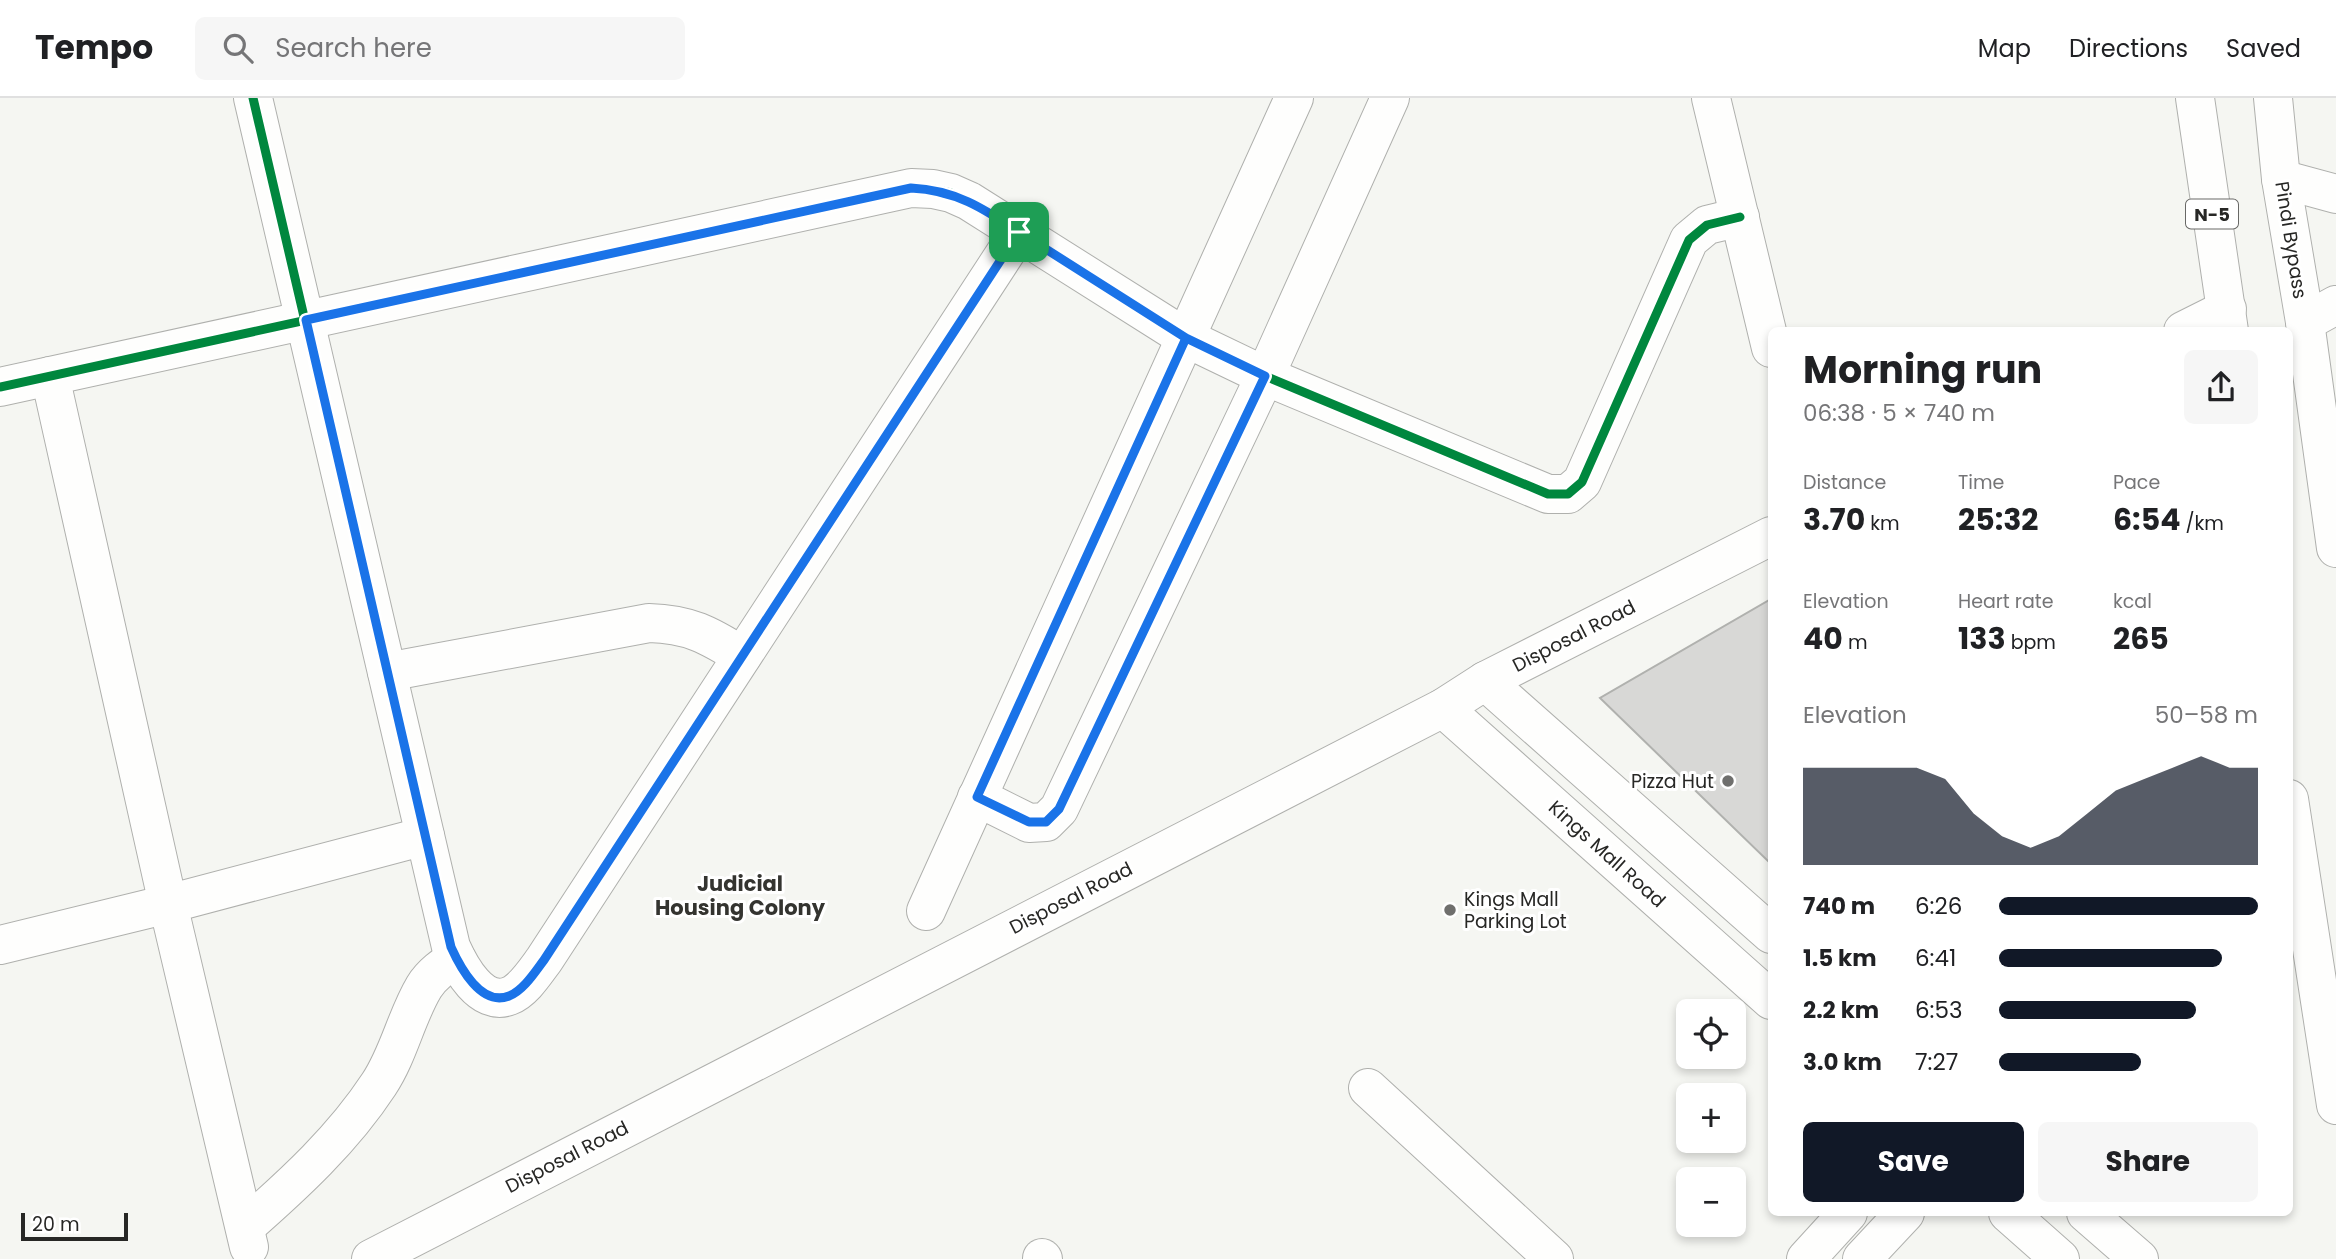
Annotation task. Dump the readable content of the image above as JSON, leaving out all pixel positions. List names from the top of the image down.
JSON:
{
  "streets": {
    "main road": [
      "N-5",
      "Pindi Bypass",
      "Disposal Road",
      "Kings Mall Road"
    ]
  },
  "crossings": [
    ["Disposal Road", "Kings Mall Road"]
  ],
  "districts": ["Judicial Housing Colony"],
  "places": ["Pizza Hut", "Kings Mall Parking Lot"],
  "scale_bar": "20 m",
  "page": {
    "header": "Tempo",
    "search": "Search here",
    "nav": ["Map", "Directions", "Saved"],
    "heading": ["Morning run", "06:38 · 5 × 740 m"],
    "stats": [
      ["Distance", "3.70 km"],
      ["Time", "25:32"],
      ["Pace", "6:54 /km"],
      ["Elevation", "40 m"],
      ["Heart rate", "133 bpm"],
      ["kcal", "265"]
    ],
    "chart": ["Elevation", "50–58 m"],
    "list": [
      {
        "name": "740 m",
        "note": "6:26"
      },
      {
        "name": "1.5 km",
        "note": "6:41"
      },
      {
        "name": "2.2 km",
        "note": "6:53"
      },
      {
        "name": "3.0 km",
        "note": "7:27"
      }
    ],
    "map_buttons": ["+", "−"],
    "buttons": ["Save", "Share"],
    "scale": "20 m"
  }
}
